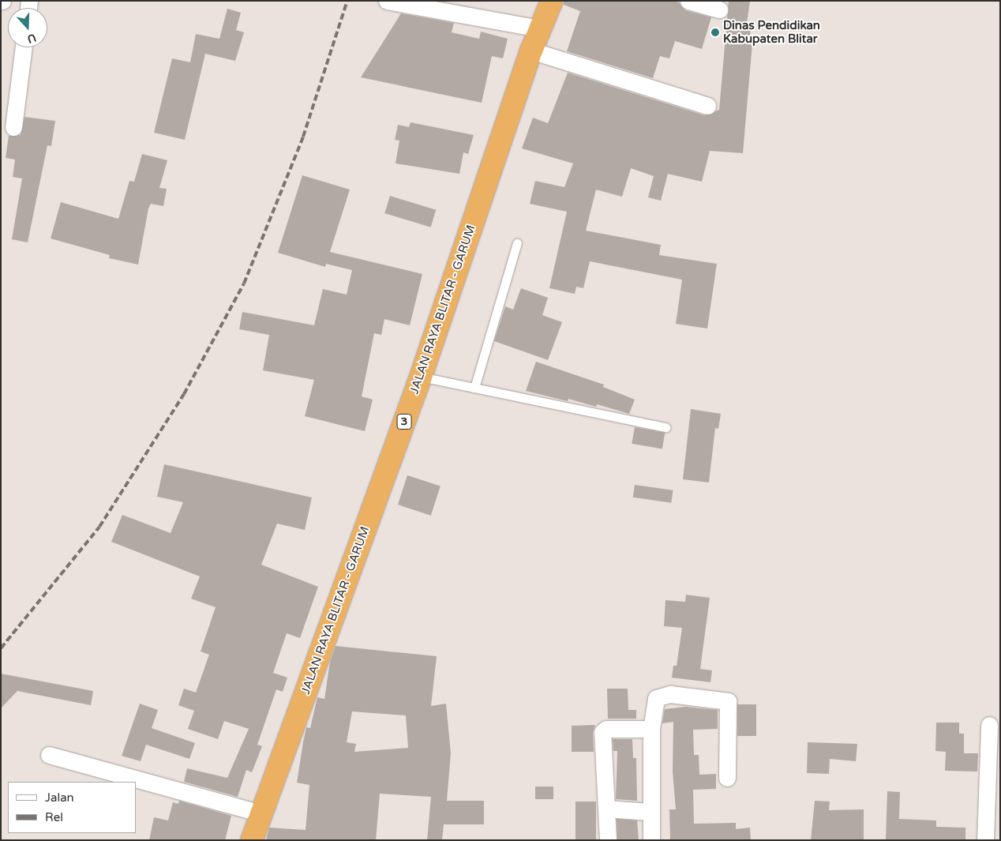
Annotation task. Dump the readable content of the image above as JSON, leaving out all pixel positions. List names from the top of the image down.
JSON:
{
  "streets": {
    "highway": ["JALAN RAYA BLITAR - GARUM", "3"]
  },
  "places": ["Dinas Pendidikan Kabupaten Blitar"],
  "legend": ["Jalan", "Rel"],
  "north": "bottom"
}
